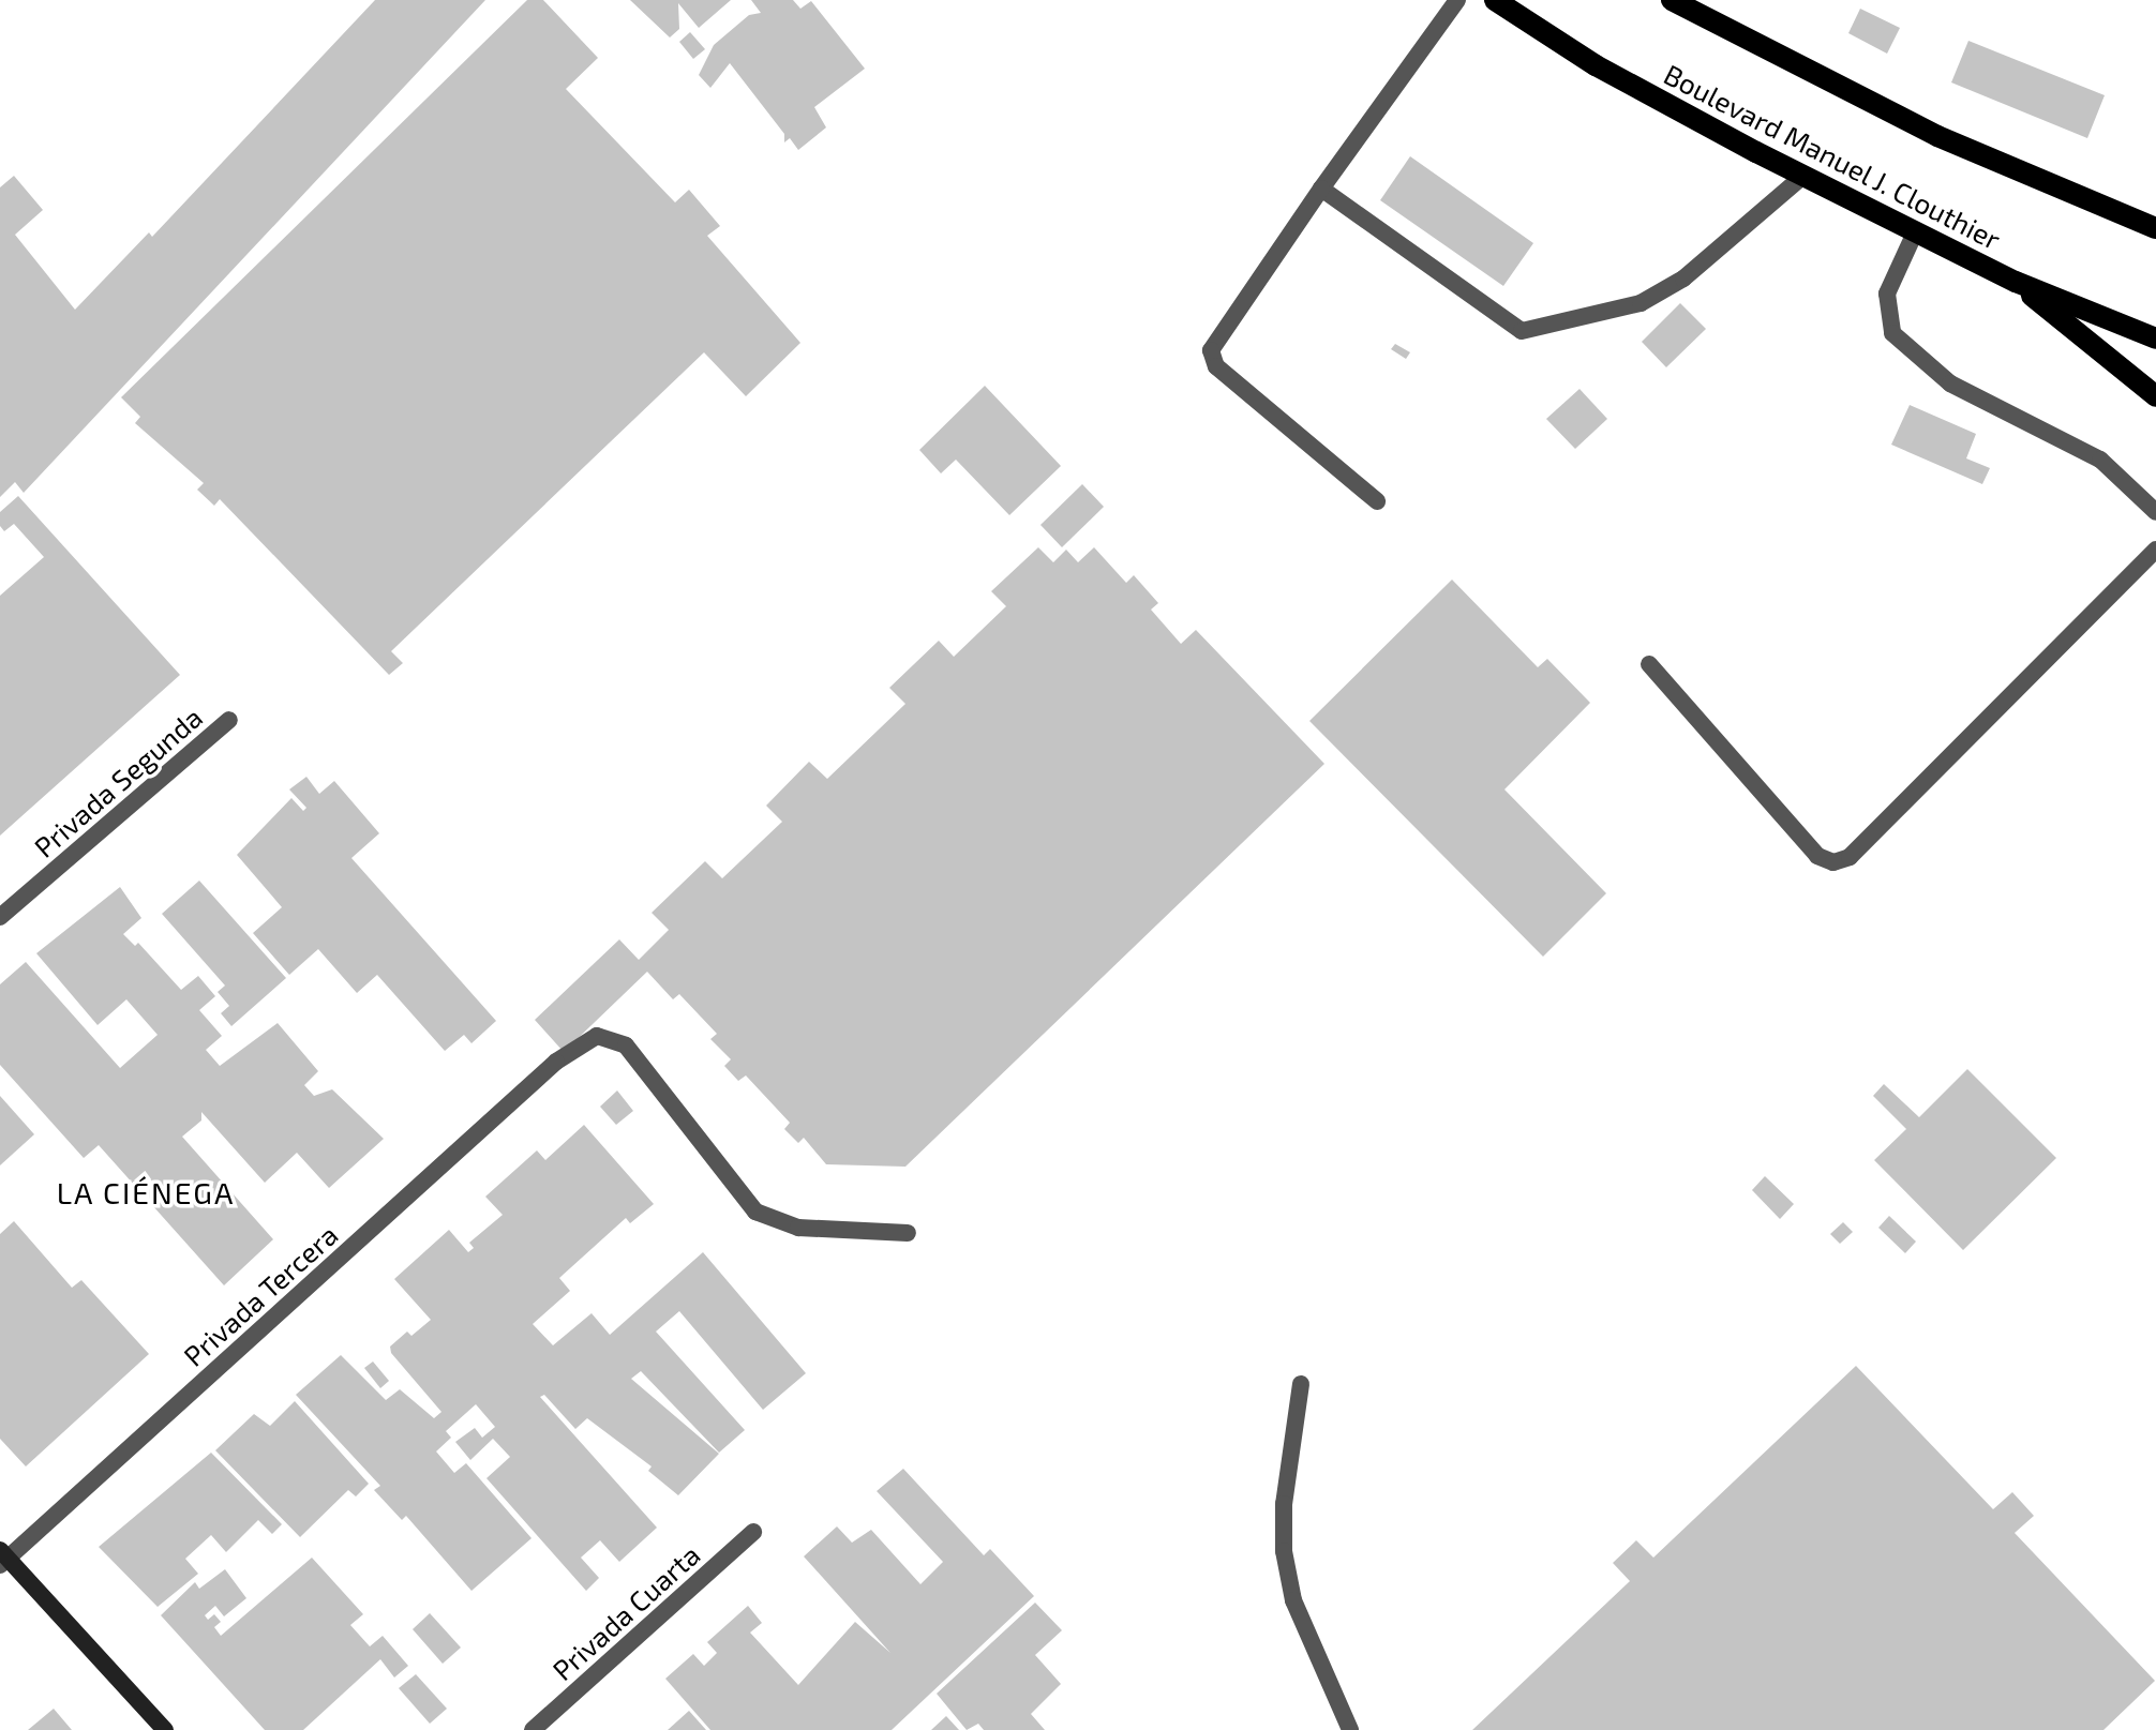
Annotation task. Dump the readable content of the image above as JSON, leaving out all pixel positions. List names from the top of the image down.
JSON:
{
  "streets": {
    "main road": ["Boulevard Manuel J. Clouthier"],
    "street": ["Privada Segunda", "Privada Tercera", "Privada Cuarta"]
  },
  "districts": ["LA CIÉNEGA"]
}
